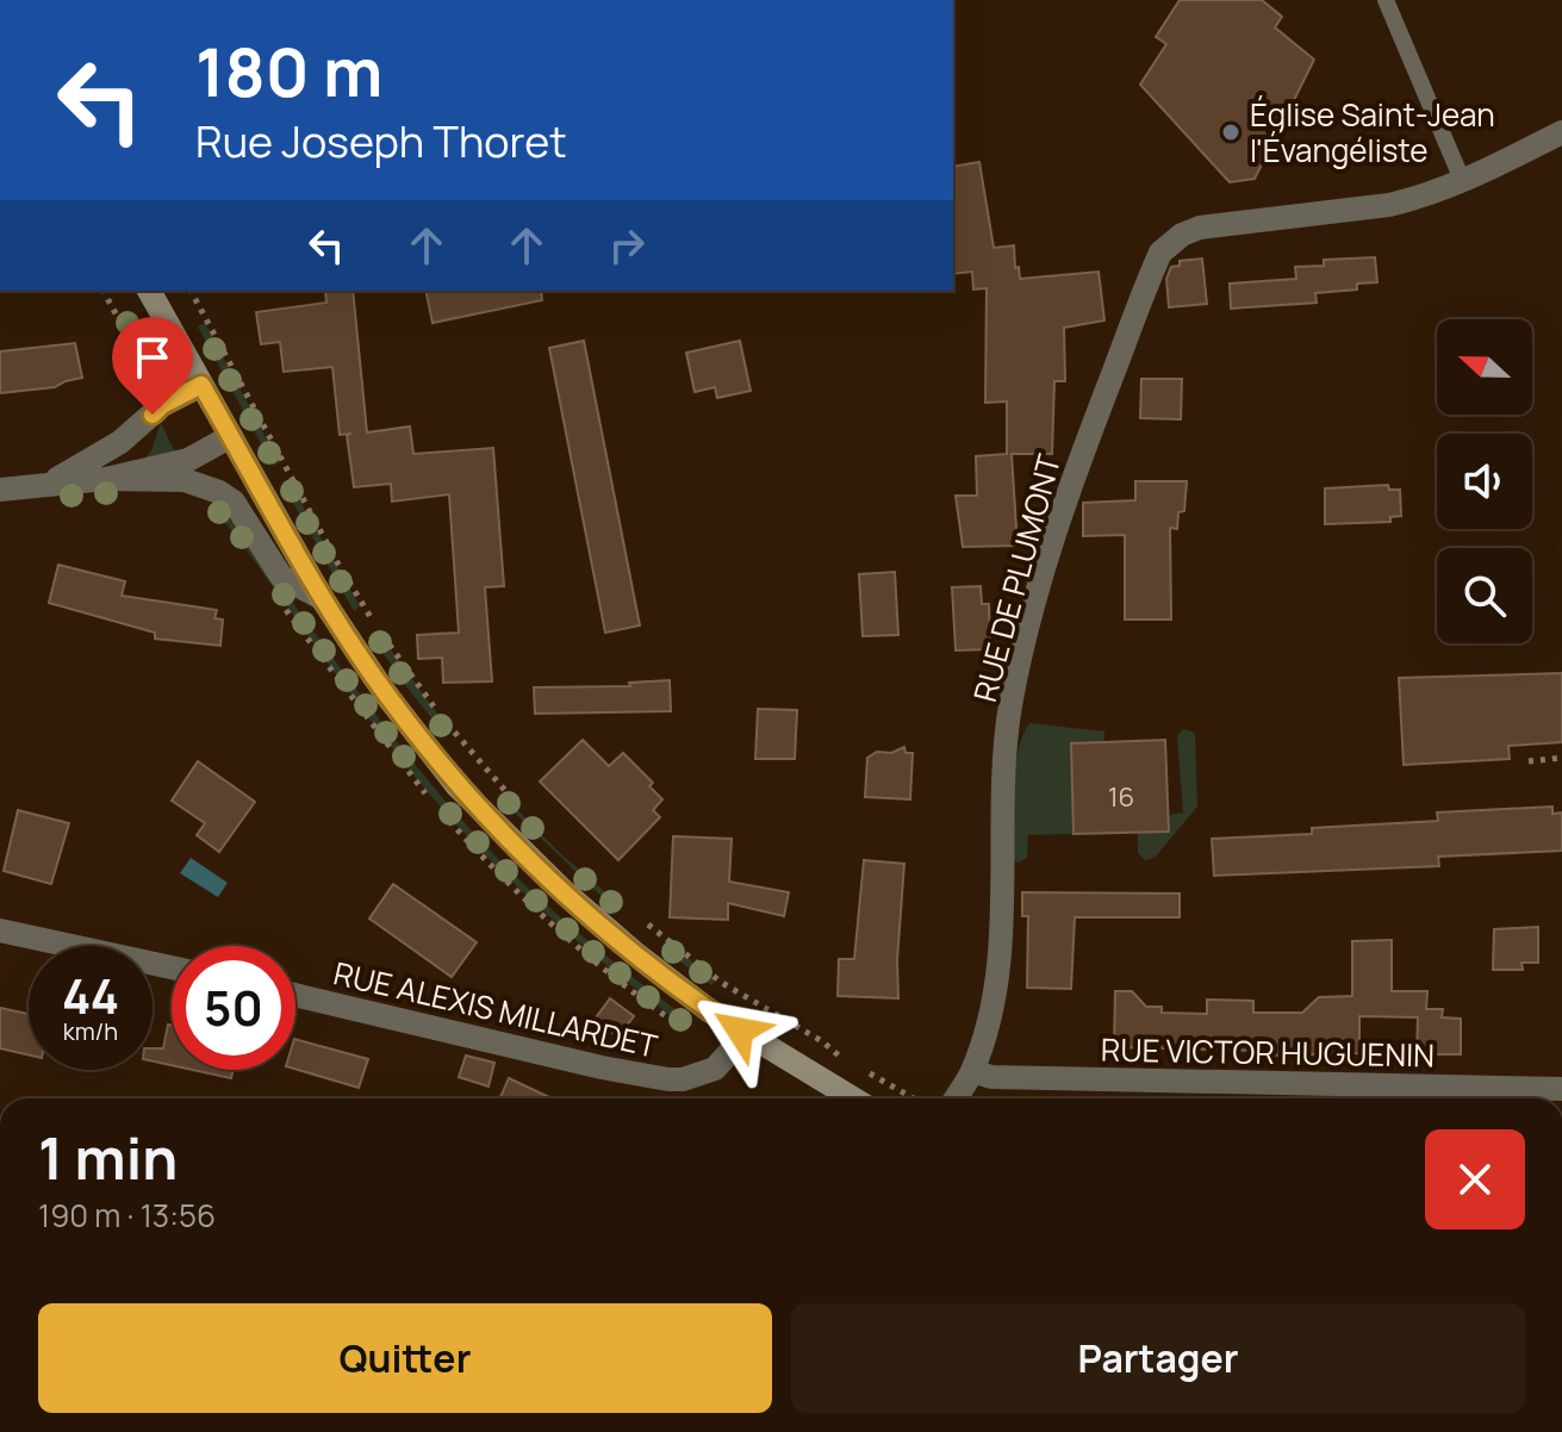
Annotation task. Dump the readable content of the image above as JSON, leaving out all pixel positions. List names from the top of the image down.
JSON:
{
  "streets": {
    "street": ["RUE DE PLUMONT", "RUE ALEXIS MILLARDET", "RUE VICTOR HUGUENIN"]
  },
  "crossings": [
    ["RUE DE PLUMONT", "RUE VICTOR HUGUENIN"]
  ],
  "places": ["Église Saint-Jean l'Évangéliste"],
  "house_numbers": ["16"],
  "north": "left",
  "page": {
    "turn": ["180 m", "Rue Joseph Thoret"],
    "speed": "44 km/h",
    "limit": "50",
    "heading": ["1 min", "190 m · 13:56"],
    "buttons": ["Quitter", "Partager"]
  }
}
